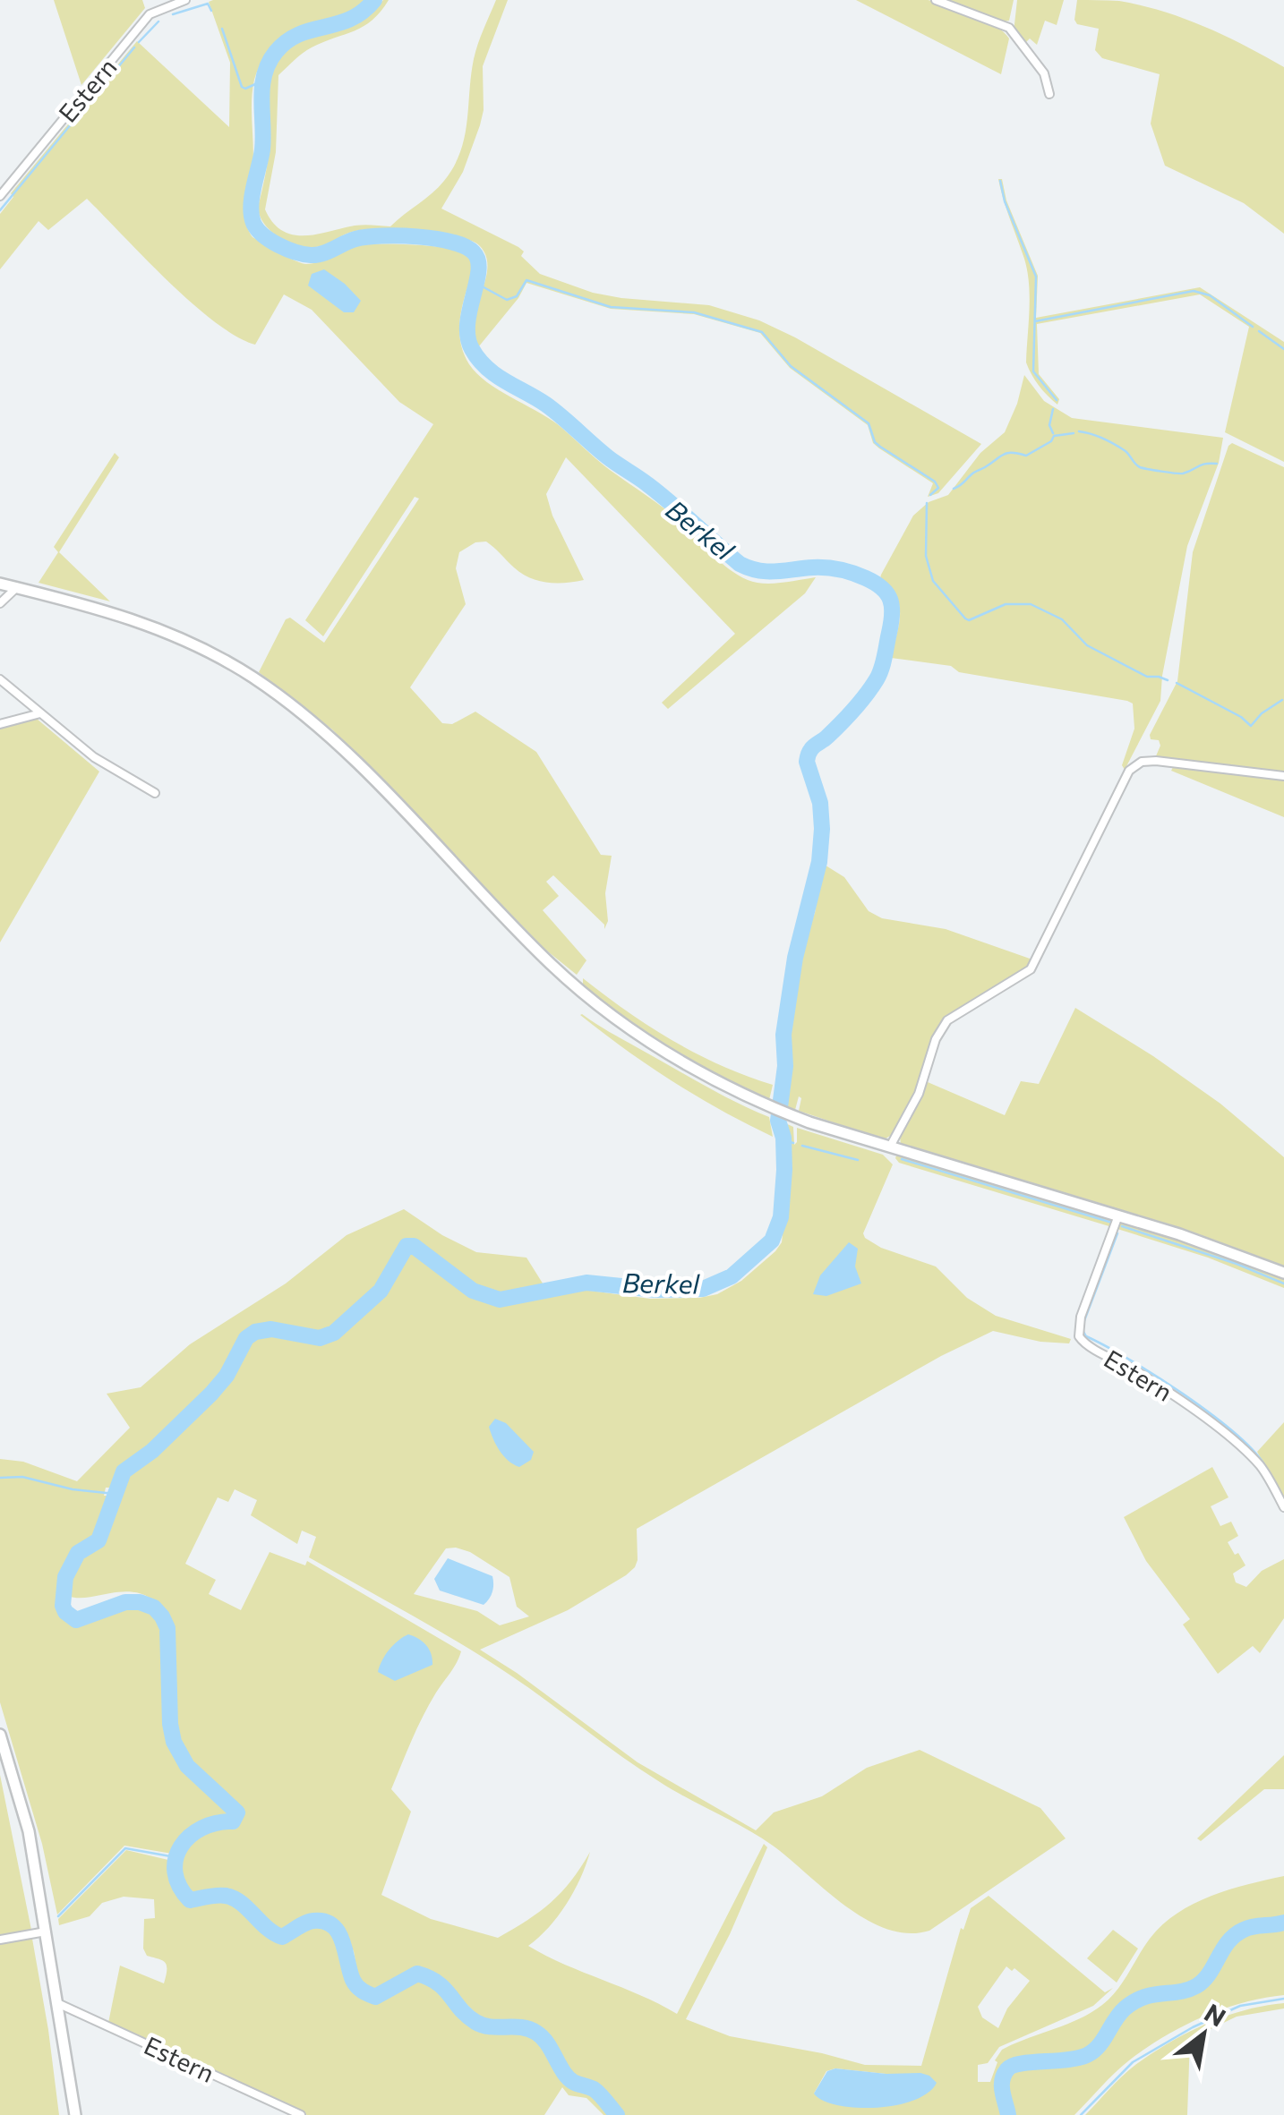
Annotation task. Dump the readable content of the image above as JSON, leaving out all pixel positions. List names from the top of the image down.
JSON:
{
  "streets": {
    "street": ["Estern"]
  },
  "water": ["Berkel"],
  "north": "top right"
}
